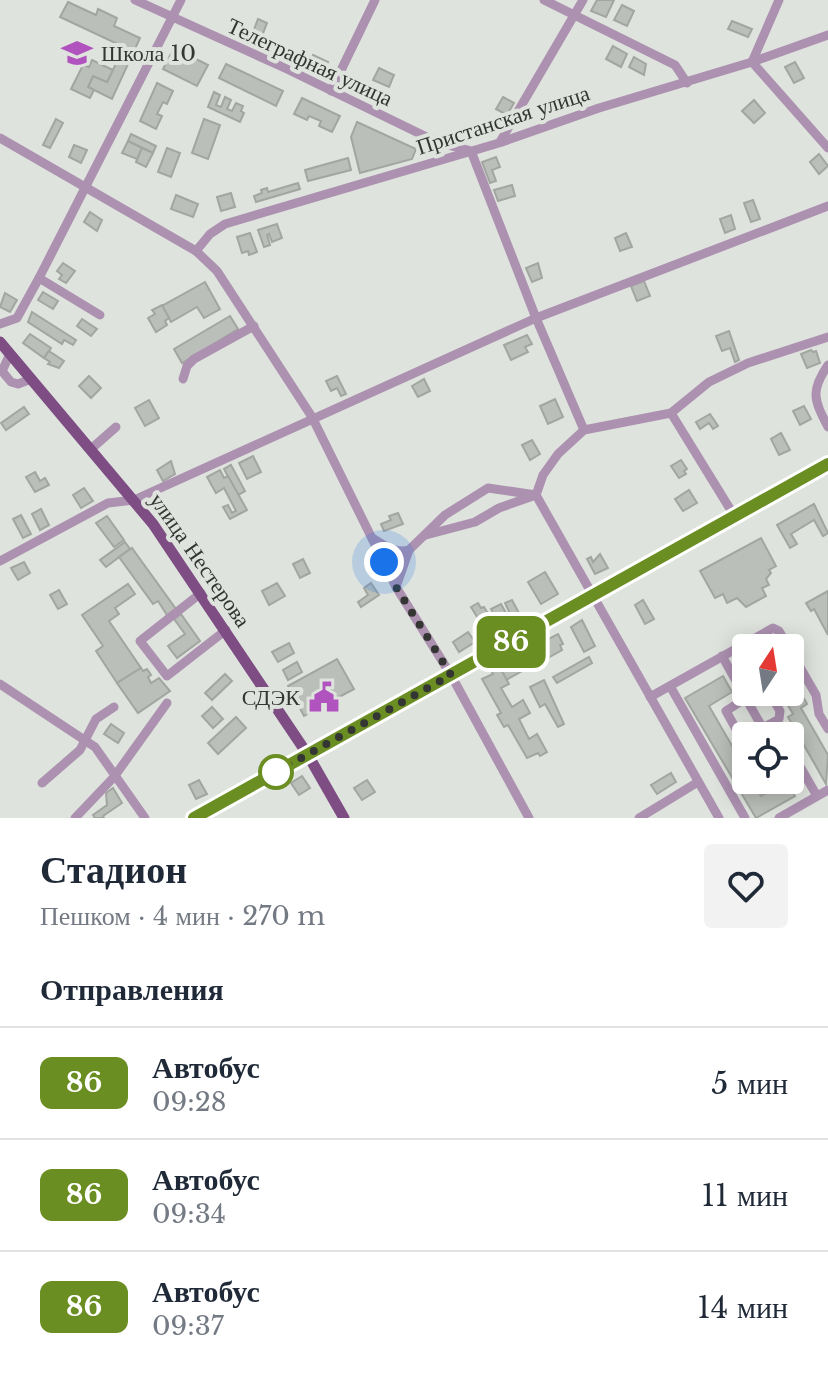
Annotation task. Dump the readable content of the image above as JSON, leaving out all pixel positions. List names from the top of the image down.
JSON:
{
  "streets": {
    "main road": ["улица Нестерова"],
    "street": ["Телеграфная улица", "Пристанская улица"]
  },
  "crossings": [
    ["Телеграфная улица", "Пристанская улица"]
  ],
  "places": {
    "school or university": ["Школа 10"],
    "public building": ["СДЭК"]
  },
  "lines": ["bus line 86"],
  "north": "top",
  "page": {
    "on_map": "86",
    "heading": [
      ["Стадион", "Пешком · 4 мин · 270 m"],
      "Отправления"
    ],
    "list": [
      {
        "mark": "86",
        "name": "Автобус",
        "note": "09:28",
        "value": "5 мин"
      },
      {
        "mark": "86",
        "name": "Автобус",
        "note": "09:34",
        "value": "11 мин"
      },
      {
        "mark": "86",
        "name": "Автобус",
        "note": "09:37",
        "value": "14 мин"
      }
    ]
  }
}
